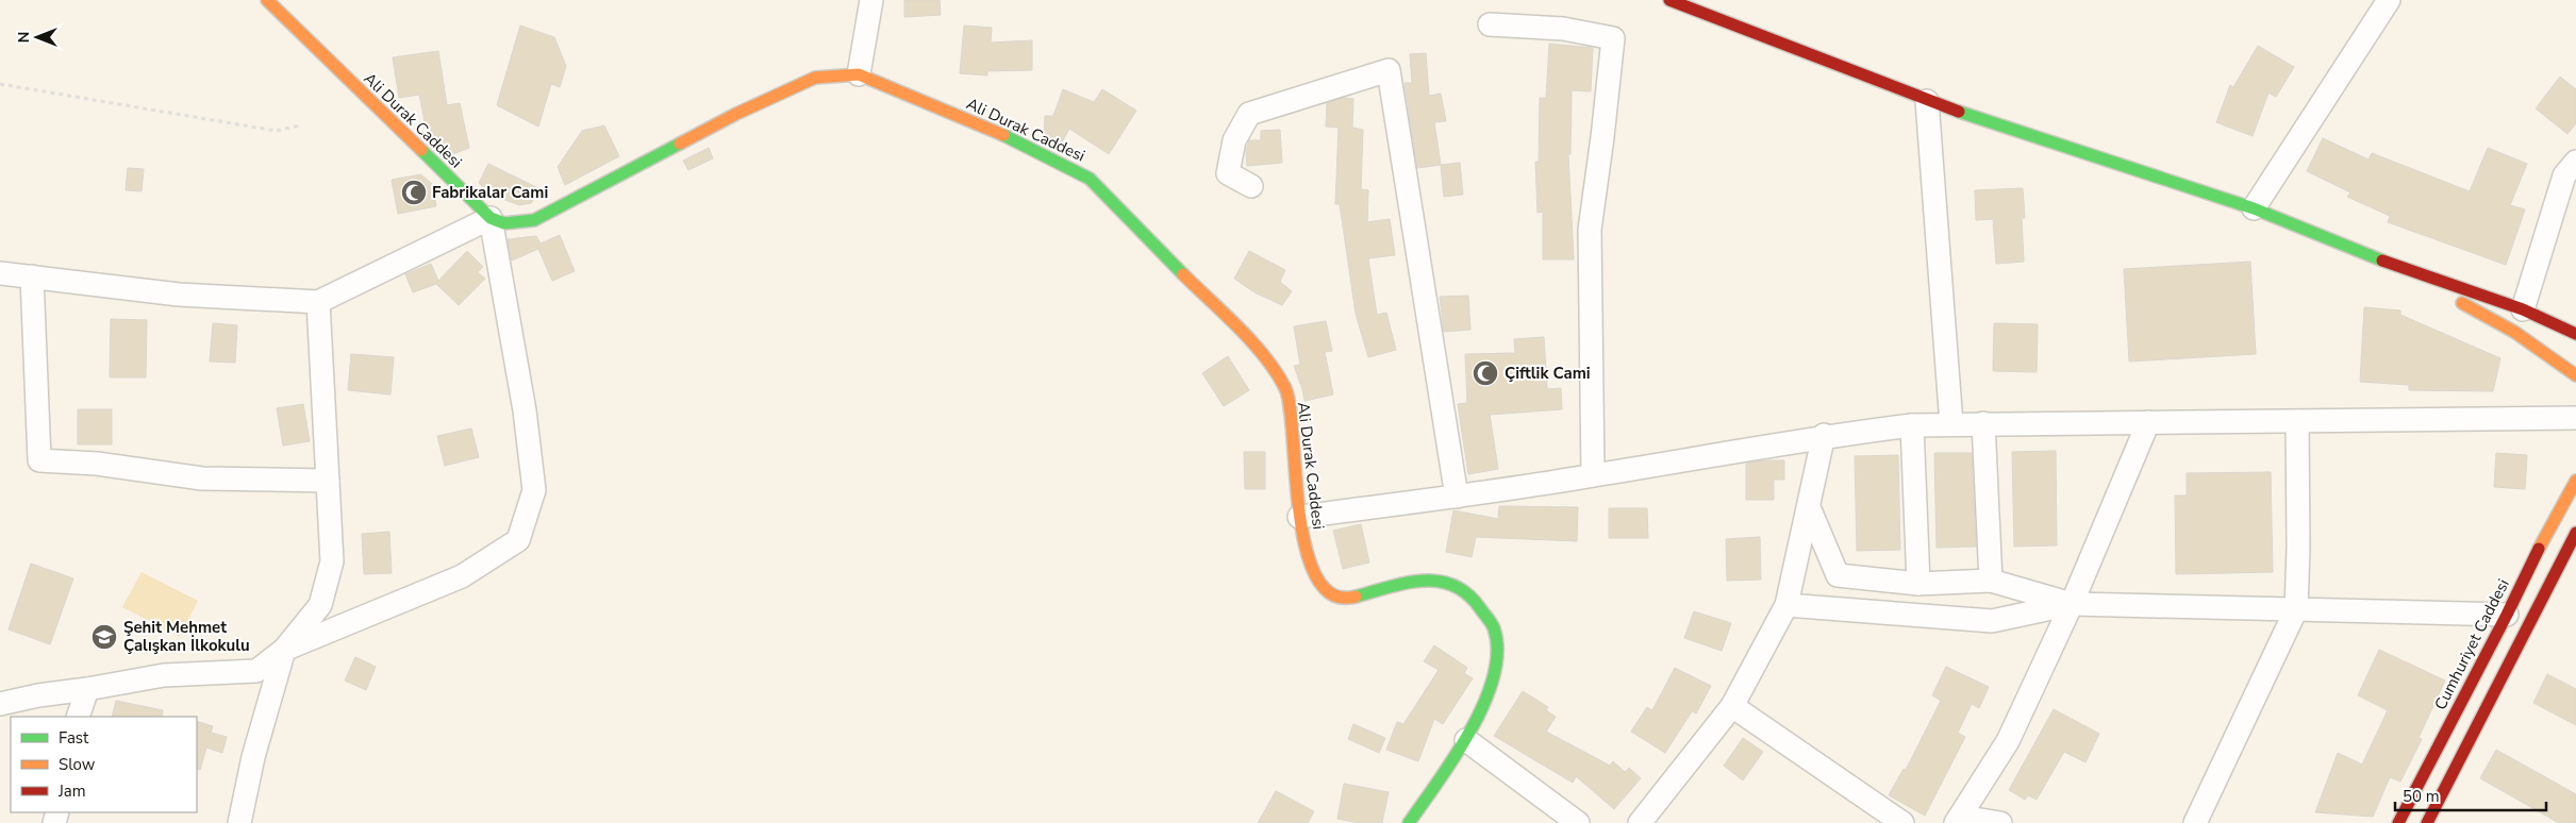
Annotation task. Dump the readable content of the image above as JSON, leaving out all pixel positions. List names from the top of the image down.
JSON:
{
  "streets": {
    "main road": ["Ali Durak Caddesi", "Cumhuriyet Caddesi"]
  },
  "places": {
    "mosque": ["Fabrikalar Cami", "Çiftlik Cami"],
    "school or university": ["Şehit Mehmet Çalışkan İlkokulu"]
  },
  "legend": ["Fast", "Slow", "Jam"],
  "scale_bar": "50 m",
  "north": "left"
}
